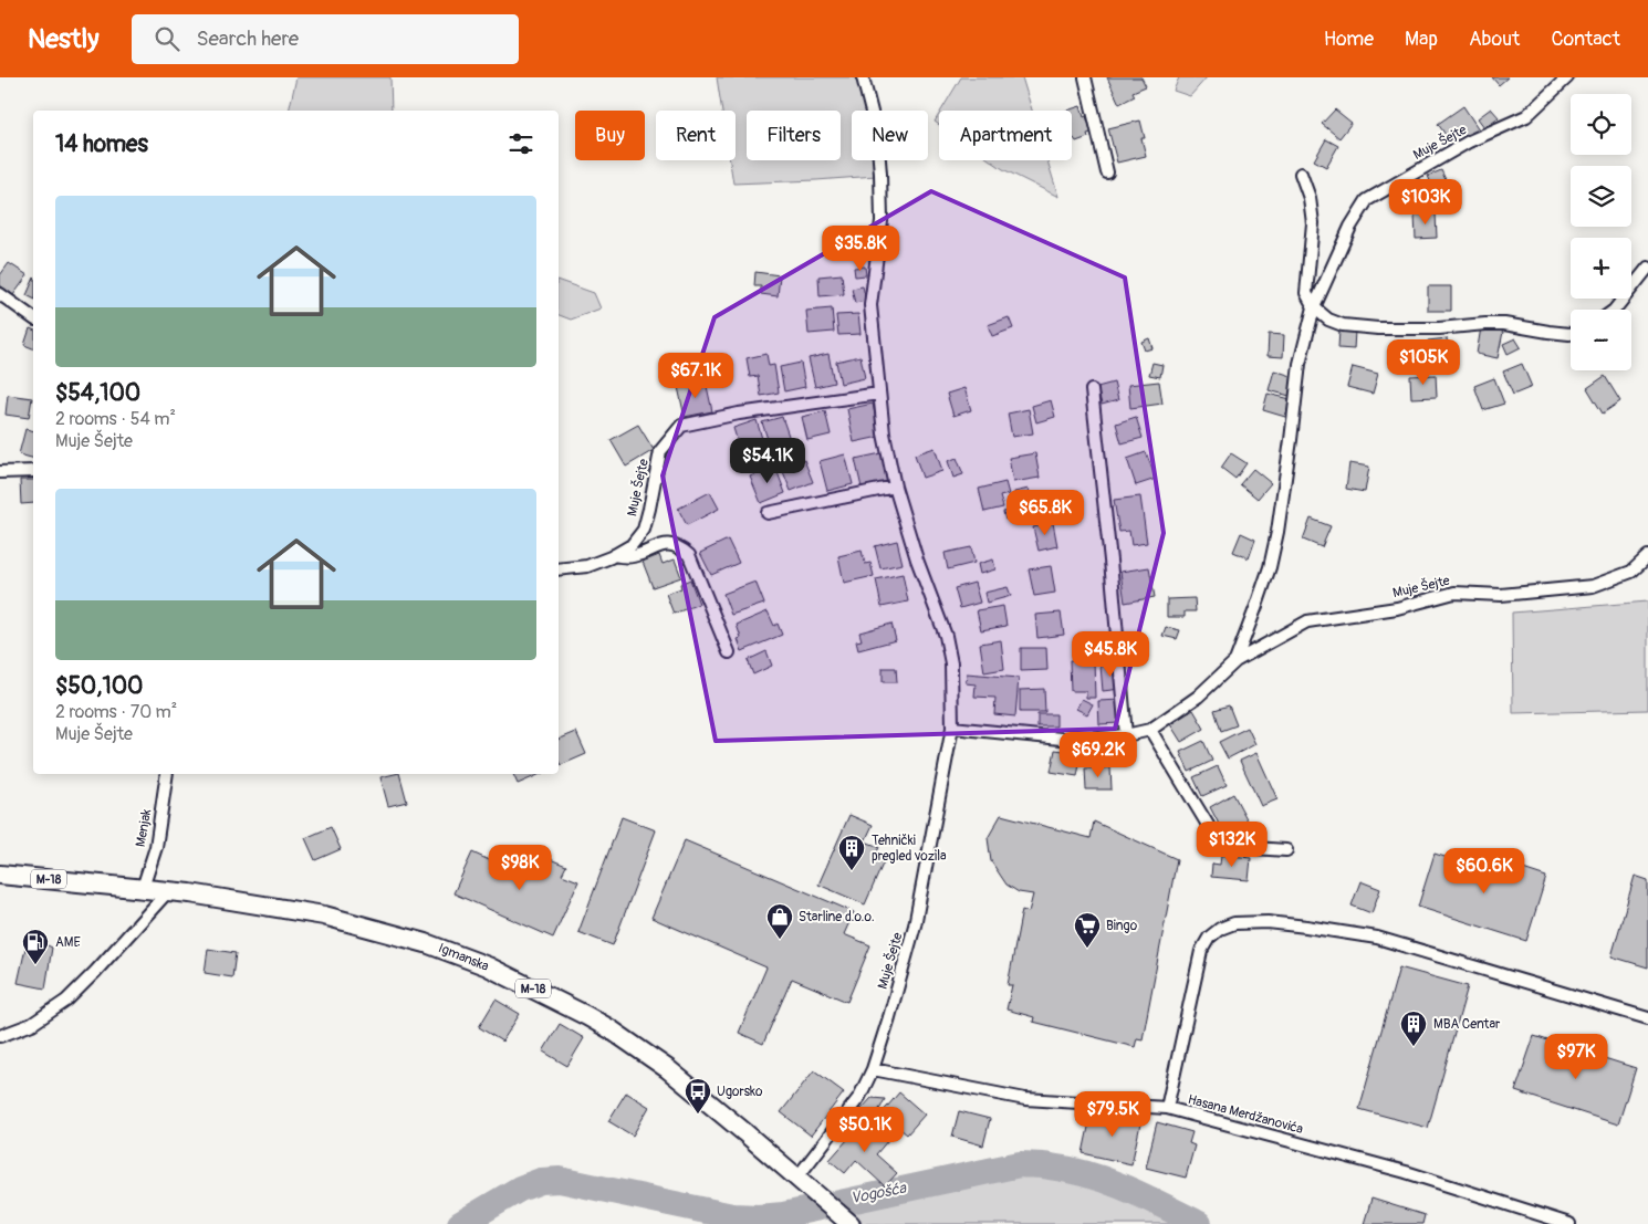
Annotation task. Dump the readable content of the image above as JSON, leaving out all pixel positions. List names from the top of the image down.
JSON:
{
  "streets": {
    "main road": ["M-18", "Igmanska"],
    "street": ["Muje Šejte", "Menjak", "Hasana Merdžanovića"]
  },
  "crossings": [
    ["Muje Šejte", "Igmanska"],
    ["Muje Šejte", "Hasana Merdžanovića"],
    ["Menjak", "Igmanska"]
  ],
  "water": ["Vogošća"],
  "places": {
    "building": ["Tehnički pregled vozila", "MBA Centar"],
    "shop": ["Starline d.o.o."],
    "supermarket": ["Bingo"],
    "fuel station": ["AME"],
    "bus stop": ["Ugorsko"]
  },
  "page": {
    "header": "Nestly",
    "search": "Search here",
    "nav": [
      "Home",
      "Map",
      "About",
      "Contact"
    ],
    "map_buttons": ["+", "−"],
    "chip": [
      "Buy",
      "Rent",
      "Filters",
      "New",
      "Apartment"
    ],
    "heading": "14 homes",
    "list": [
      {
        "name": "$54,100",
        "note": "2 rooms · 54 m² · Muje Šejte"
      },
      {
        "name": "$50,100",
        "note": "2 rooms · 70 m² · Muje Šejte"
      }
    ],
    "price": [
      "$103K",
      "$35.8K",
      "$105K",
      "$67.1K",
      "$54.1K",
      "$65.8K",
      "$45.8K",
      "$69.2K",
      "$132K",
      "$98K",
      "$60.6K",
      "$97K",
      "$79.5K",
      "$50.1K"
    ]
  }
}
